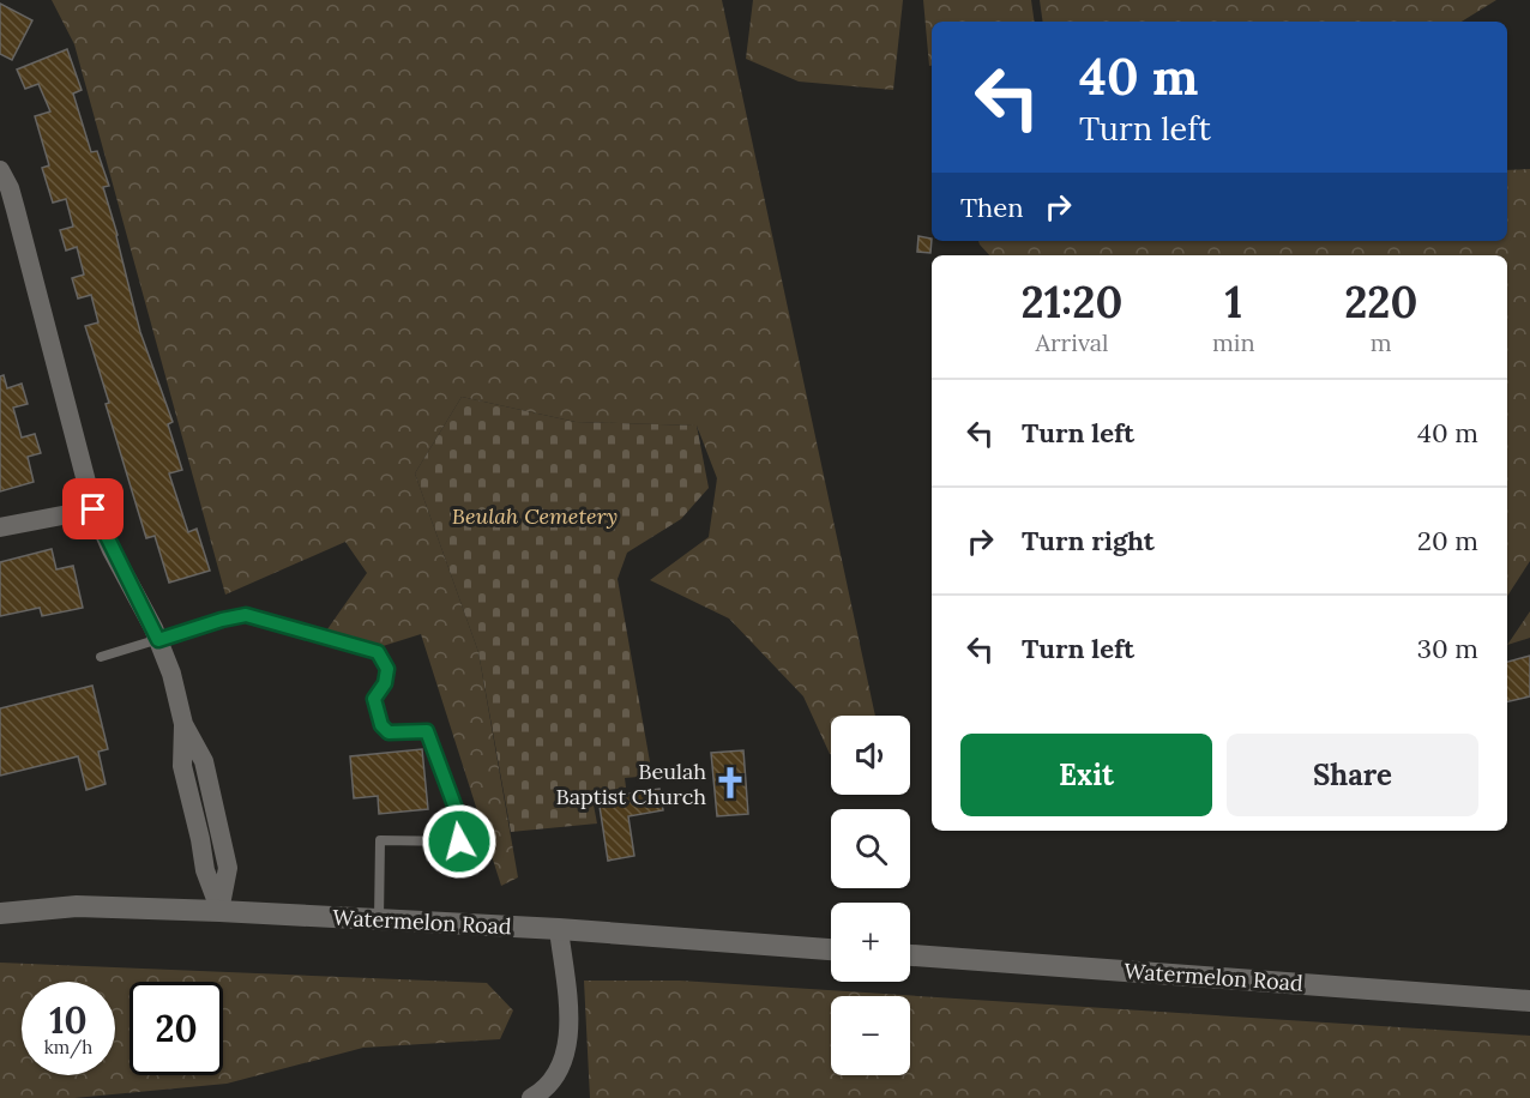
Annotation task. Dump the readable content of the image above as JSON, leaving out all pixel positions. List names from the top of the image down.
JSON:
{
  "streets": {
    "main road": ["Watermelon Road"]
  },
  "parks": ["Beulah Cemetery"],
  "places": {
    "church": ["Beulah Baptist Church"]
  },
  "page": {
    "turn": ["40 m", "Turn left"],
    "then": "Then",
    "eta": [
      "21:20",
      "Arrival",
      "1",
      "min",
      "220",
      "m"
    ],
    "list": [
      {
        "name": "Turn left",
        "value": "40 m"
      },
      {
        "name": "Turn right",
        "value": "20 m"
      },
      {
        "name": "Turn left",
        "value": "30 m"
      }
    ],
    "map_buttons": ["+", "−"],
    "buttons": ["Exit", "Share"],
    "speed": "10 km/h",
    "limit": "20"
  }
}
